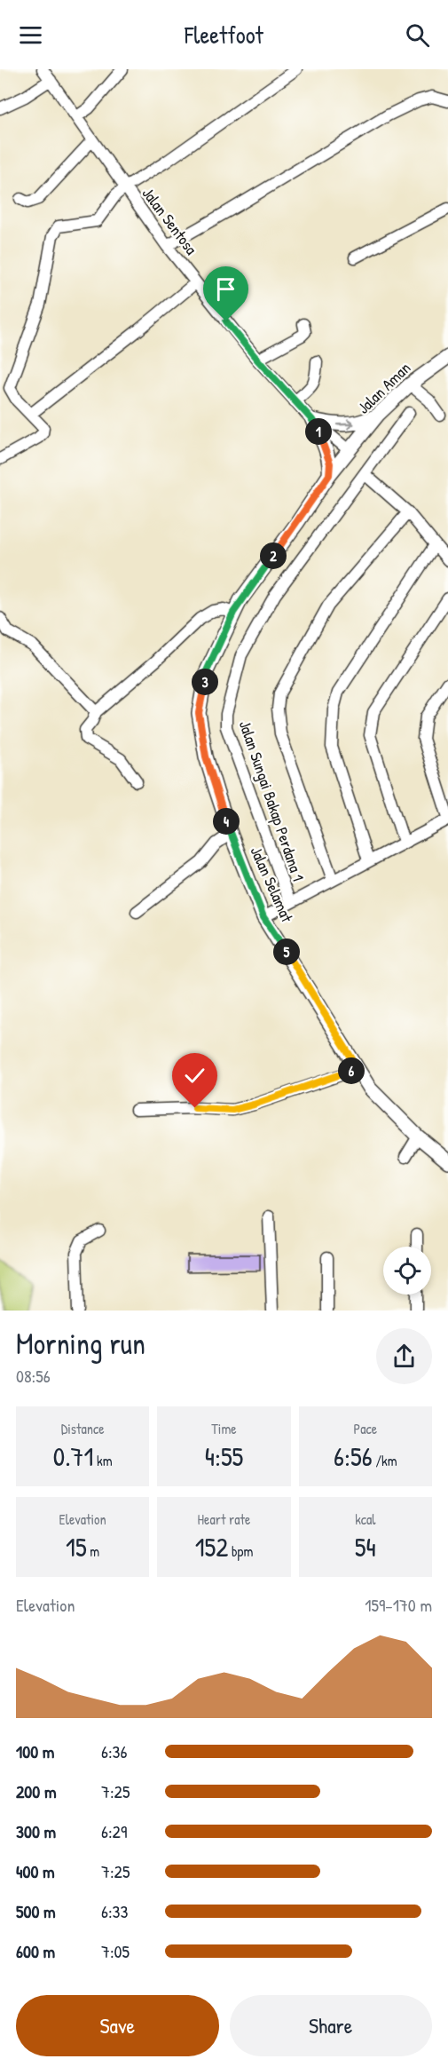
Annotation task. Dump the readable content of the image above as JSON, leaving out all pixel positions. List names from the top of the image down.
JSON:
{
  "streets": {
    "main road": ["Jalan Aman", "Jalan Selamat"],
    "street": ["Jalan Sentosa", "Jalan Sungai Bakap Perdana 1"]
  },
  "crossings": [
    ["Jalan Sentosa", "Jalan Aman"],
    ["Jalan Sentosa", "Jalan Selamat"],
    ["Jalan Aman", "Jalan Selamat"]
  ],
  "page": {
    "header": "Fleetfoot",
    "pins": [
      "1",
      "2",
      "3",
      "4",
      "5",
      "6"
    ],
    "heading": ["Morning run", "08:56"],
    "stats": [
      ["Distance", "0.71 km"],
      ["Time", "4:55"],
      ["Pace", "6:56 /km"],
      ["Elevation", "15 m"],
      ["Heart rate", "152 bpm"],
      ["kcal", "54"]
    ],
    "chart": ["Elevation", "159–170 m"],
    "list": [
      {
        "name": "100 m",
        "note": "6:36"
      },
      {
        "name": "200 m",
        "note": "7:25"
      },
      {
        "name": "300 m",
        "note": "6:29"
      },
      {
        "name": "400 m",
        "note": "7:25"
      },
      {
        "name": "500 m",
        "note": "6:33"
      },
      {
        "name": "600 m",
        "note": "7:05"
      }
    ],
    "buttons": ["Save", "Share"]
  }
}
